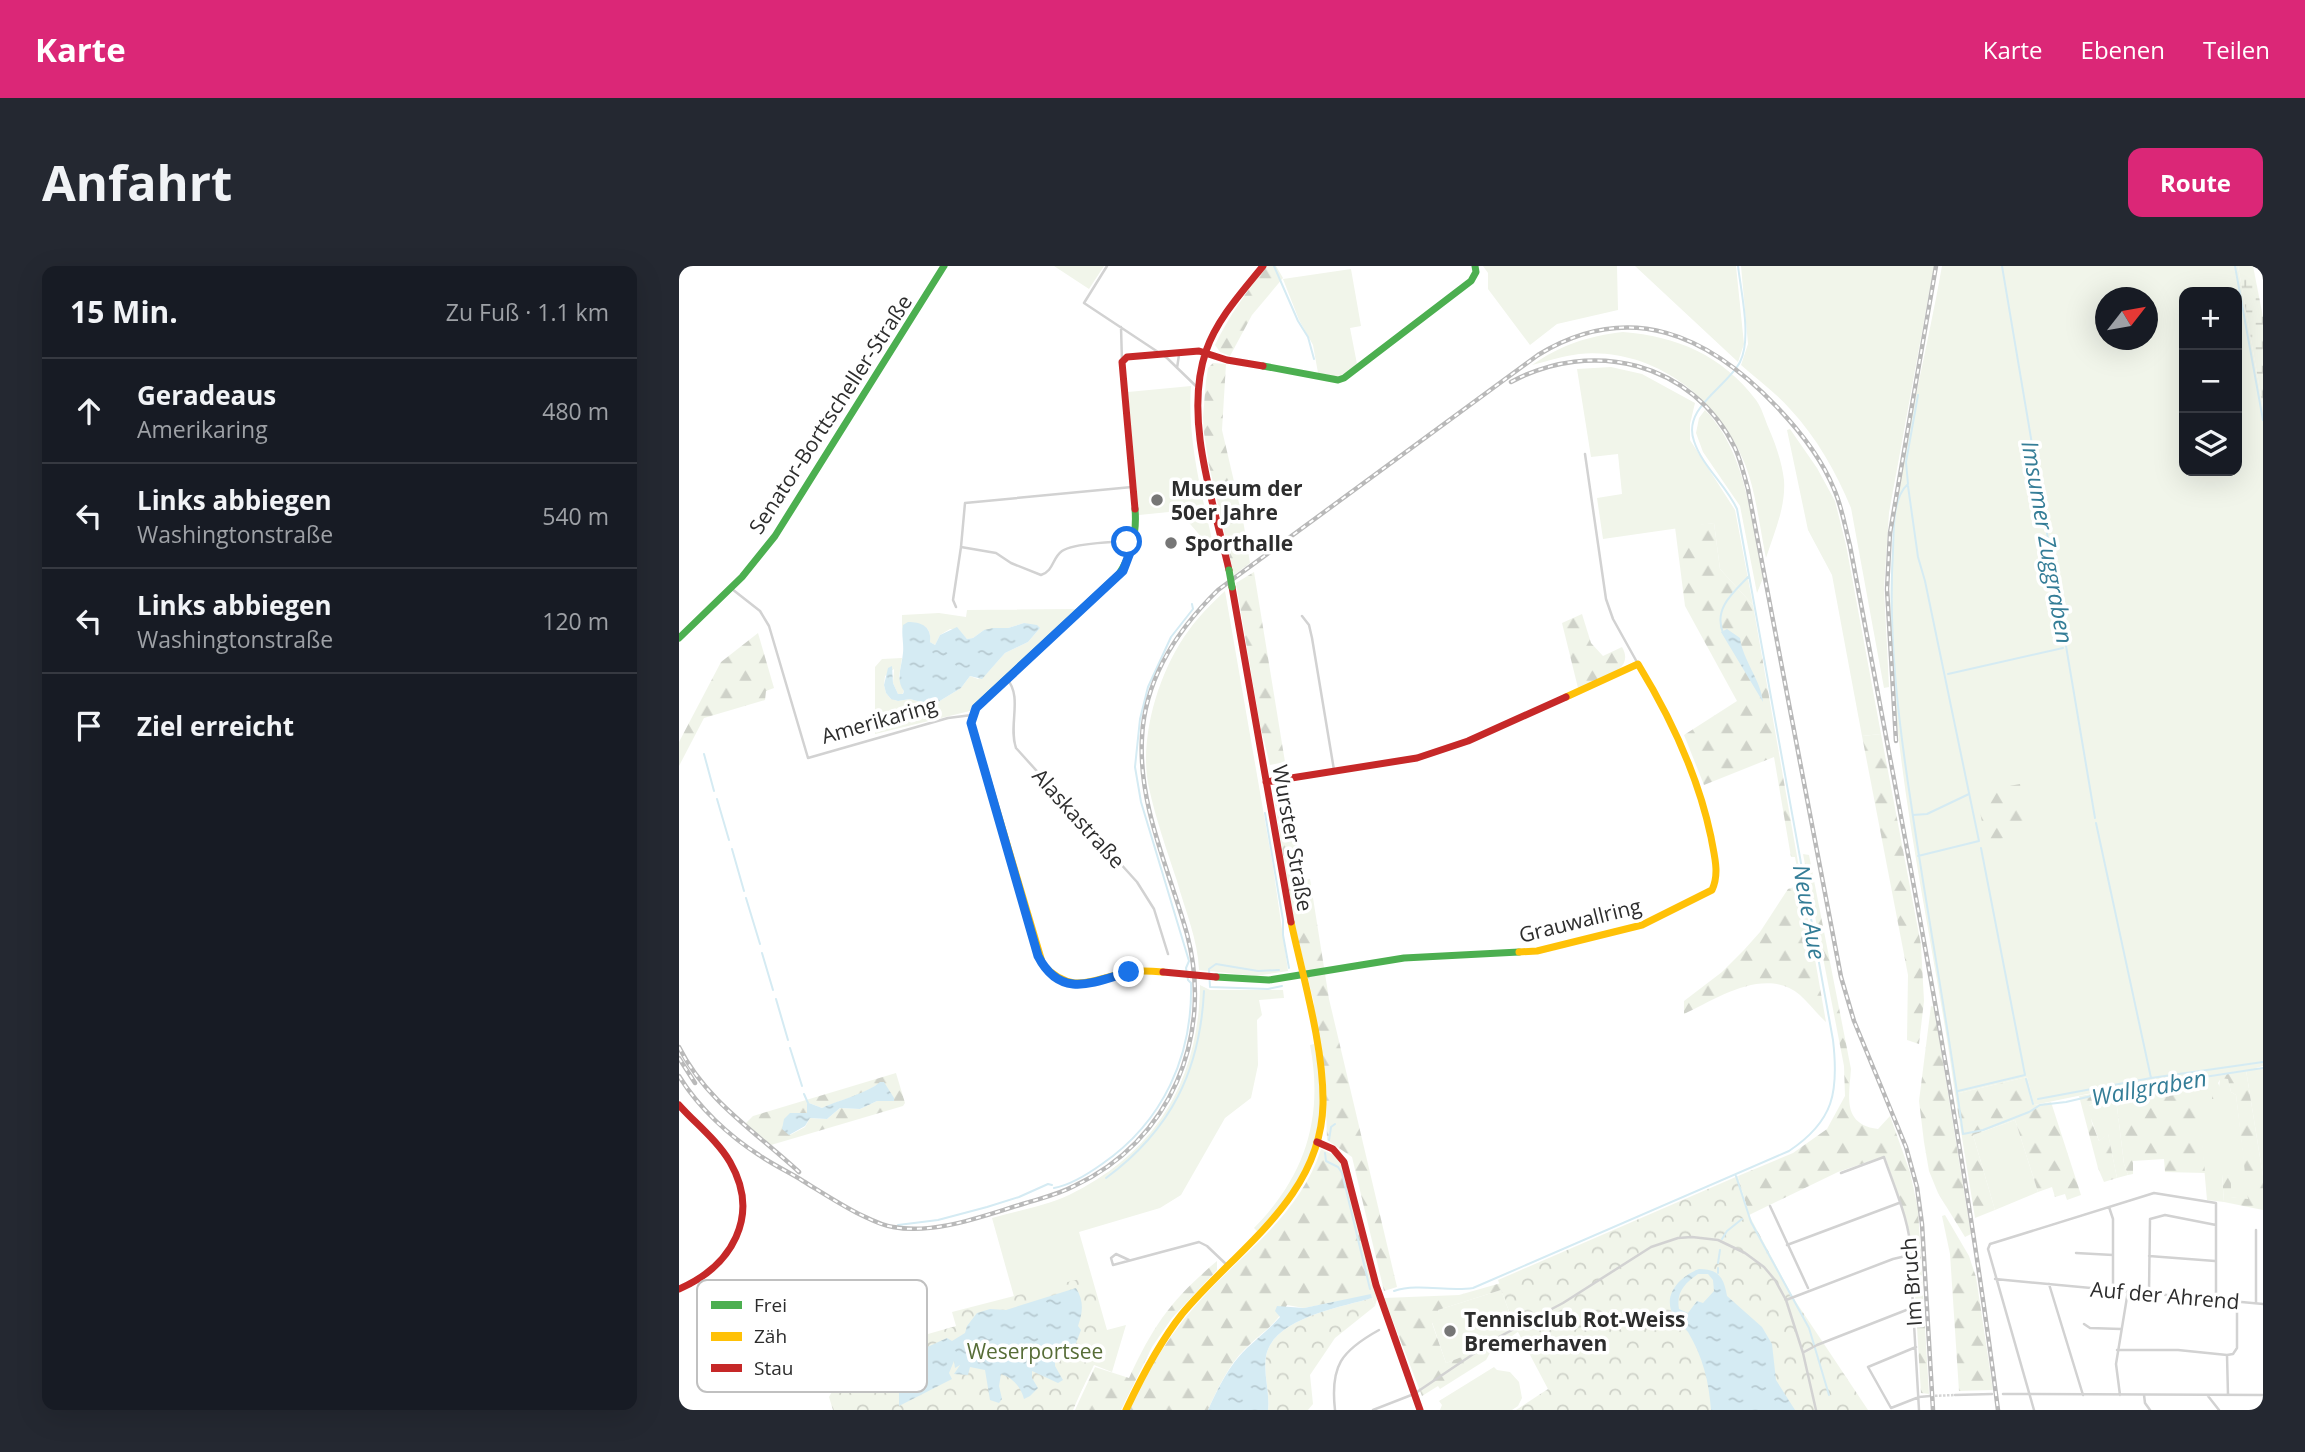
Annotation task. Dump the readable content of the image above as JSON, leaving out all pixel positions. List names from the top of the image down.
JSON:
{
  "streets": {
    "street": [
      "Senator-Borttscheller-Straße",
      "Amerikaring",
      "Alaskastraße",
      "Wurster Straße",
      "Grauwallring",
      "Im Bruch",
      "Auf der Ahrend"
    ]
  },
  "crossings": [
    ["Wurster Straße", "Grauwallring"]
  ],
  "water": ["Imsumer Zuggraben", "Neue Aue", "Wallgraben"],
  "parks": ["Weserportsee"],
  "places": ["Museum der 50er Jahre", "Sporthalle", "Tennisclub Rot-Weiss Bremerhaven"],
  "legend": ["Frei", "Zäh", "Stau"],
  "north": "top right",
  "page": {
    "header": "Karte",
    "nav": ["Karte", "Ebenen", "Teilen"],
    "buttons": "Route",
    "title": "Anfahrt",
    "heading": ["15 Min.", "Zu Fuß · 1.1 km"],
    "map_buttons": ["+", "−"],
    "list": [
      ["Geradeaus", "Amerikaring", "480 m"],
      ["Links abbiegen", "Washingtonstraße", "540 m"],
      ["Links abbiegen", "Washingtonstraße", "120 m"],
      "Ziel erreicht"
    ]
  }
}
